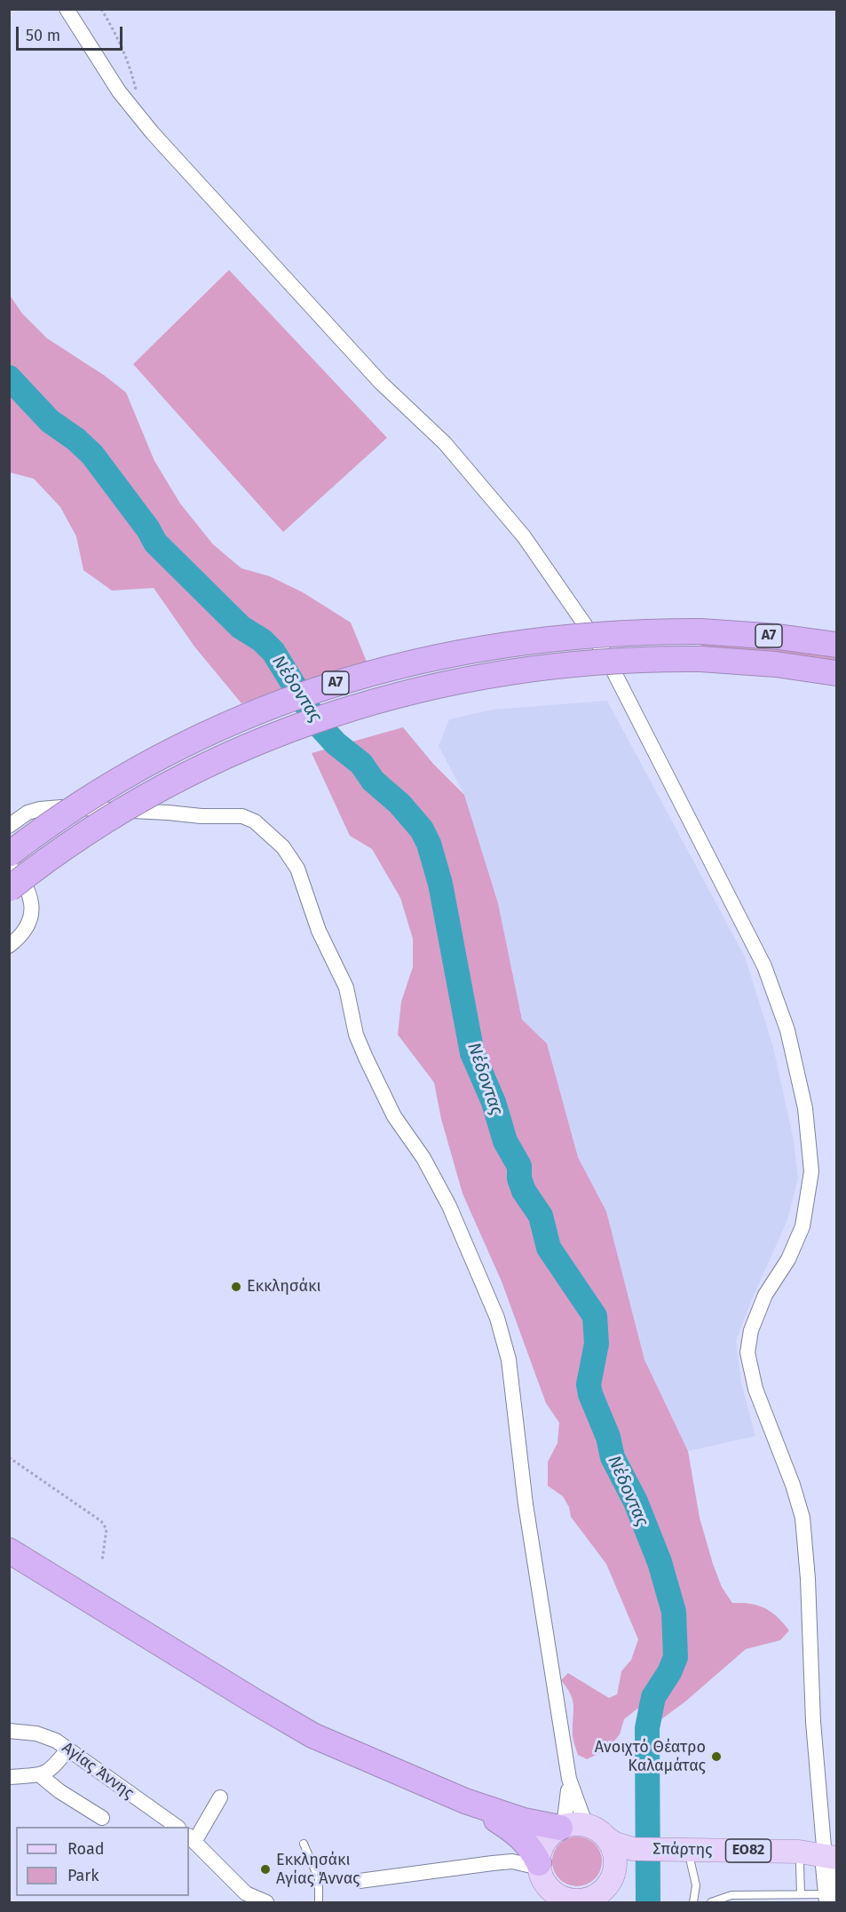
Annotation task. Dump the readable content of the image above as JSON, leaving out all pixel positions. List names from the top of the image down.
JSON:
{
  "streets": {
    "highway": ["Α7"],
    "main road": ["Σπάρτης", "ΕΟ82"],
    "street": ["Αγίας Άννης"]
  },
  "water": ["Νέδoντας"],
  "places": ["Εκκλησάκι", "Ανοιχτό Θέατρο Καλαμάτας", "Εκκλησάκι Αγίας Άννας"],
  "legend": ["Road", "Park"],
  "scale_bar": "50 m"
}
